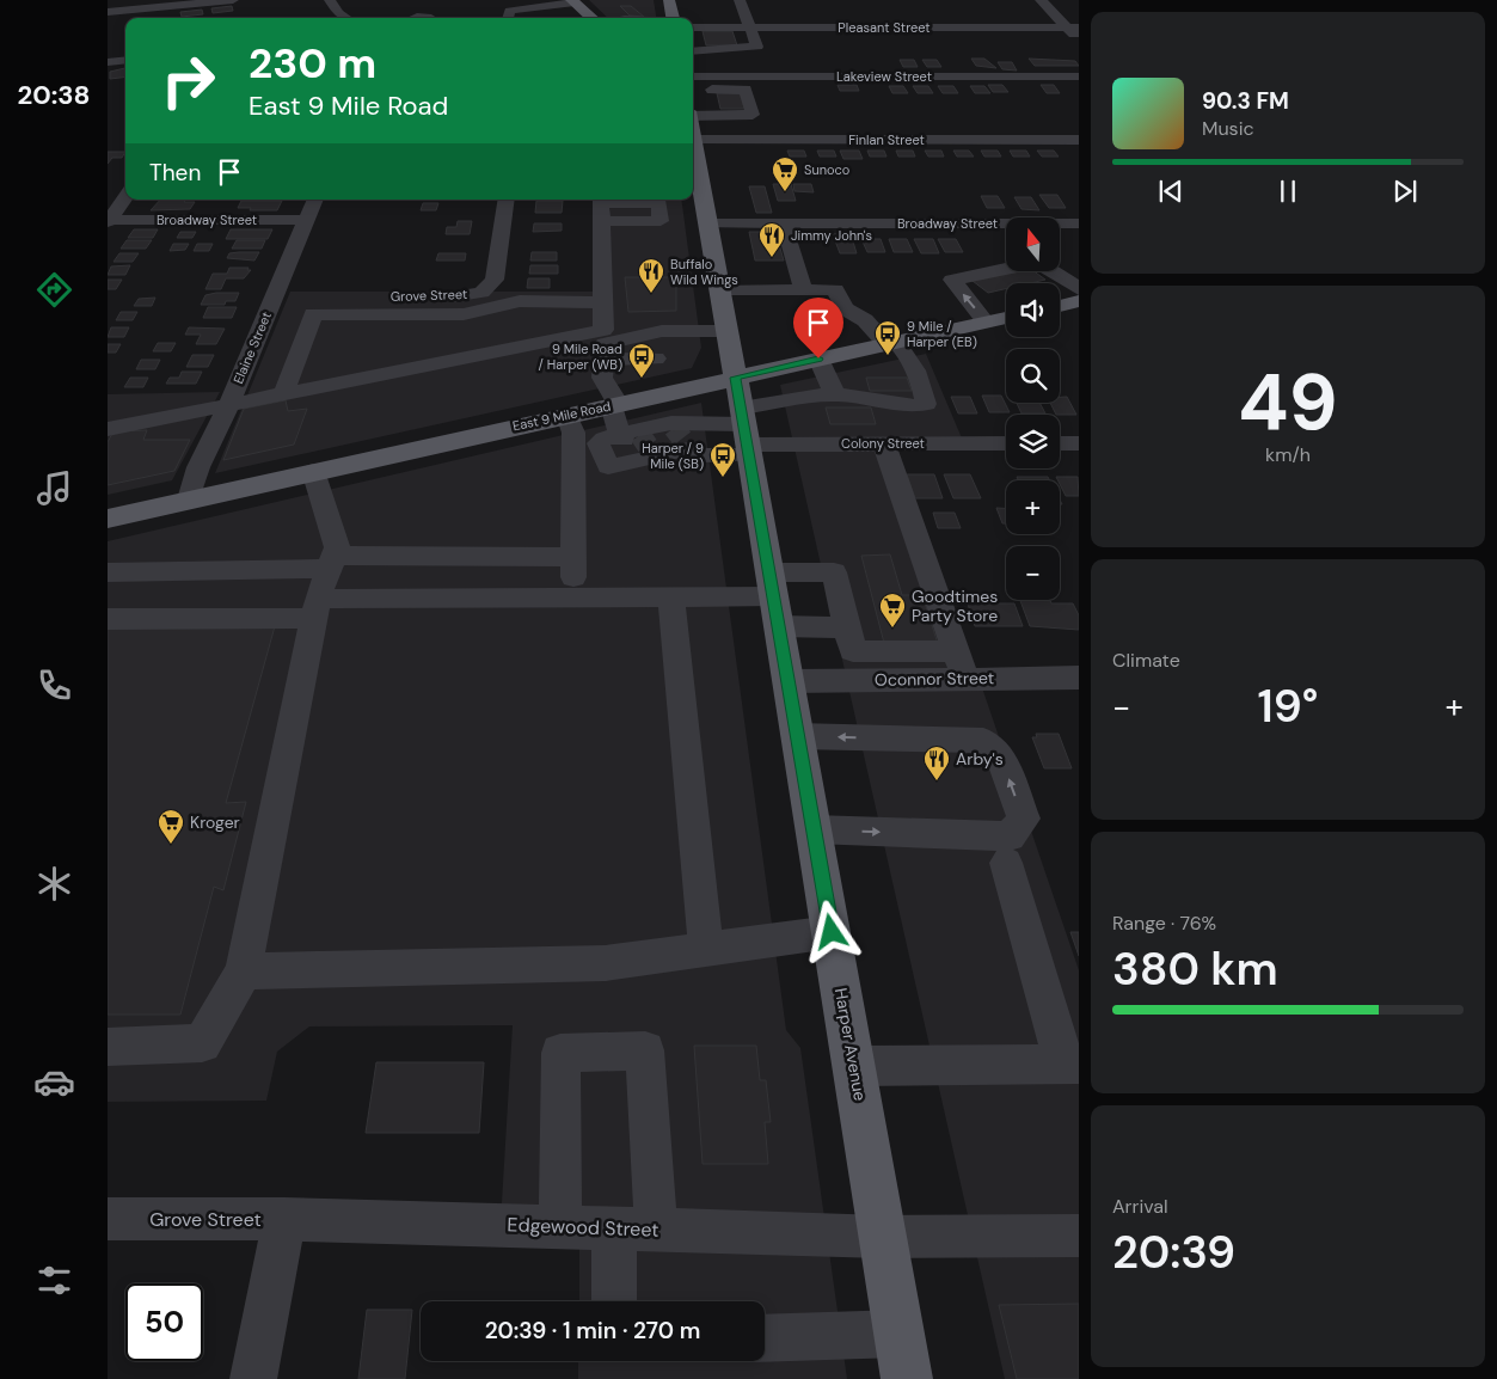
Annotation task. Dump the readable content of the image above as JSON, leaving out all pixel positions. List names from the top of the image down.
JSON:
{
  "streets": {
    "main road": ["East 9 Mile Road", "Harper Avenue"],
    "street": [
      "Pleasant Street",
      "Lakeview Street",
      "Finlan Street",
      "Broadway Street",
      "Grove Street",
      "Elaine Street",
      "Colony Street",
      "Oconnor Street",
      "Edgewood Street"
    ]
  },
  "crossings": [
    ["Finlan Street", "Harper Avenue"],
    ["Broadway Street", "Elaine Street"],
    ["Broadway Street", "Harper Avenue"],
    ["Grove Street", "Elaine Street"],
    ["Grove Street", "Edgewood Street"],
    ["Elaine Street", "East 9 Mile Road"],
    ["East 9 Mile Road", "Harper Avenue"],
    ["Colony Street", "Harper Avenue"],
    ["Oconnor Street", "Harper Avenue"],
    ["Harper Avenue", "Edgewood Street"]
  ],
  "places": {
    "supermarket": ["Sunoco", "Goodtimes Party Store", "Kroger"],
    "restaurant": ["Jimmy John's", "Buffalo Wild Wings", "Arby's"],
    "bus stop": ["9 Mile / Harper (EB)", "9 Mile Road / Harper (WB)", "Harper / 9 Mile (SB)"]
  },
  "north": "top",
  "page": {
    "tabs": "20:38",
    "turn": ["230 m", "East 9 Mile Road"],
    "song": ["90.3 FM", "Music"],
    "then": "Then",
    "map_buttons": ["+", "−"],
    "tile": [
      ["49", "km/h"],
      "Climate",
      ["Range · 76%", "380 km"],
      ["Arrival", "20:39"]
    ],
    "heat": ["−", "19°", "+"],
    "limit": "50",
    "trip": "20:39 · 1 min · 270 m"
  }
}
